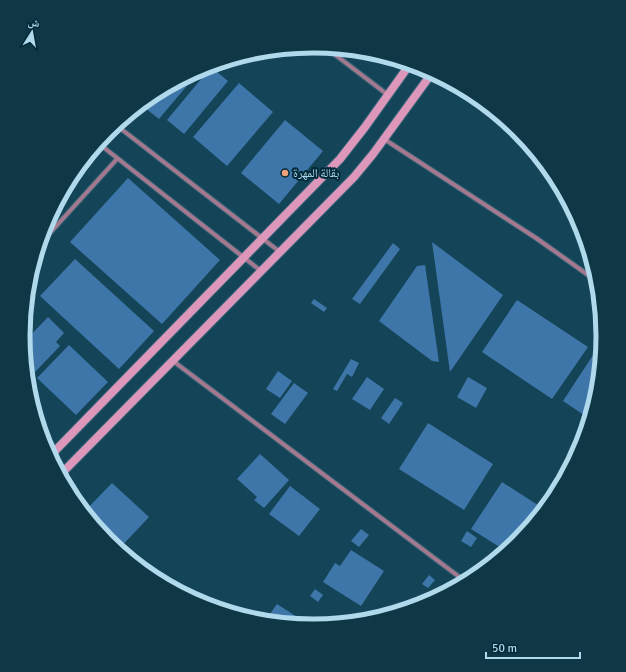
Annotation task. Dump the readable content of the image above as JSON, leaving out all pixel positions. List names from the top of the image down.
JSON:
{
  "places": ["بقالة المهرة"],
  "scale_bar": "50 m",
  "north": "top"
}
